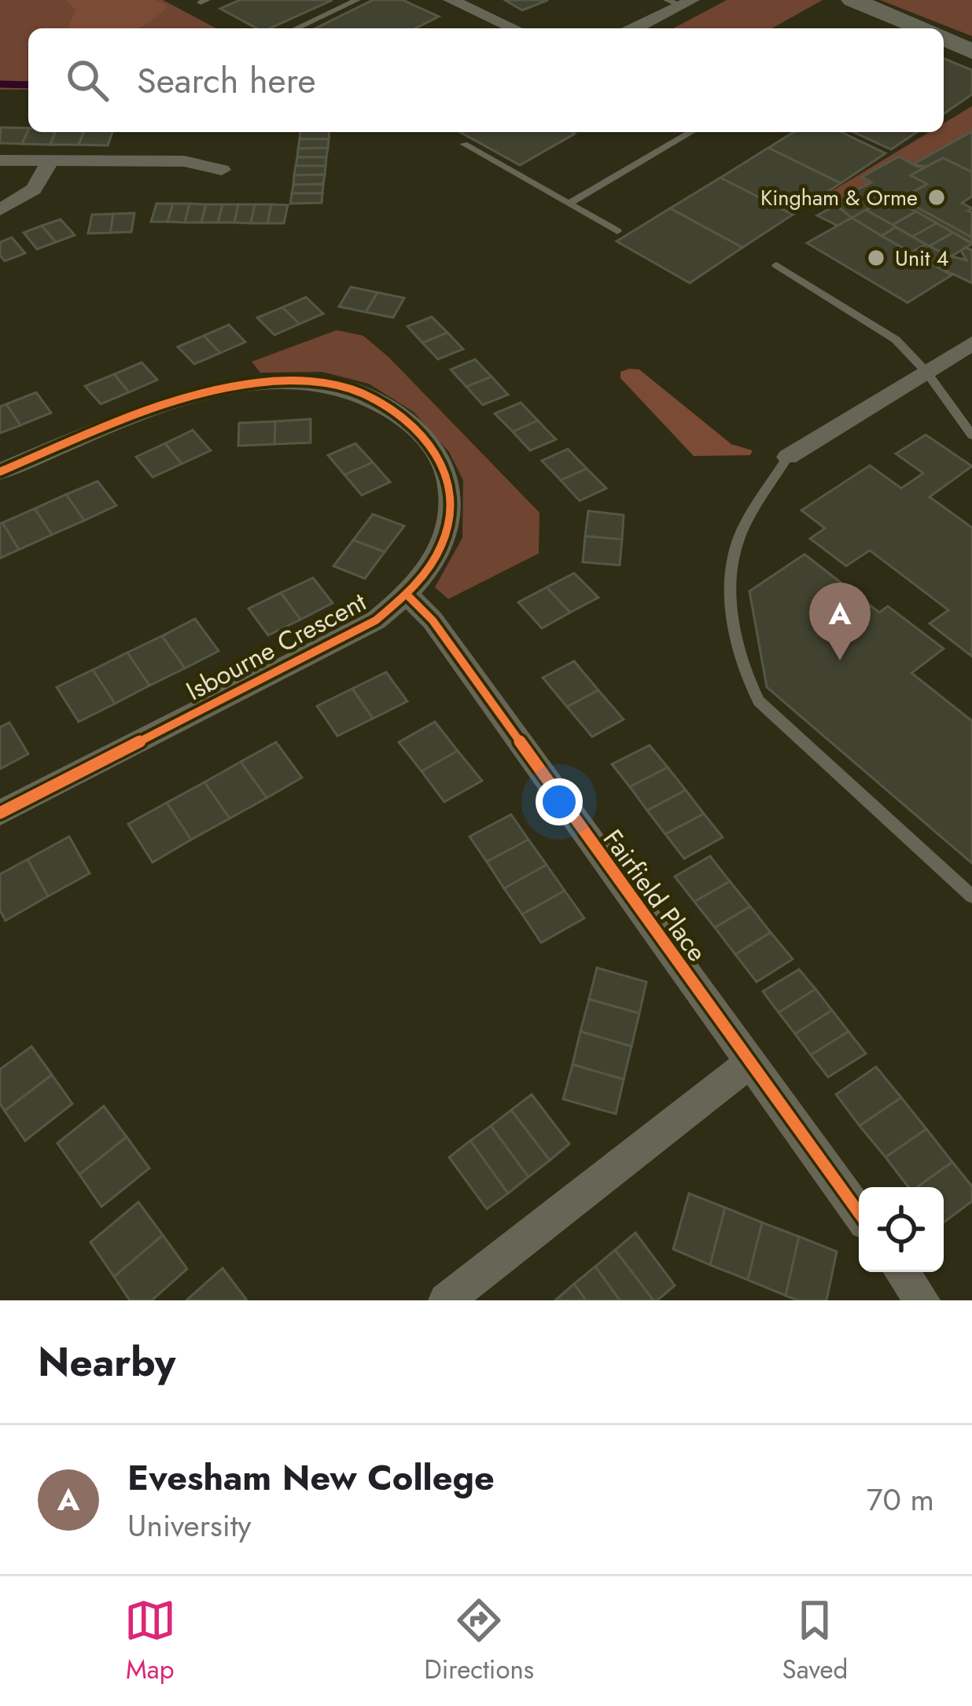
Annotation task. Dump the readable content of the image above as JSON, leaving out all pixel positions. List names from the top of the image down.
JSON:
{
  "streets": {
    "street": ["Isbourne Crescent", "Fairfield Place"]
  },
  "crossings": [
    ["Isbourne Crescent", "Fairfield Place"]
  ],
  "places": ["Kingham & Orme", "Unit 4"],
  "page": {
    "search": "Search here",
    "pins": "A",
    "heading": "Nearby",
    "list": [
      {
        "mark": "A",
        "name": "Evesham New College",
        "note": "University",
        "value": "70 m"
      }
    ],
    "nav": ["Map", "Directions", "Saved"]
  }
}
